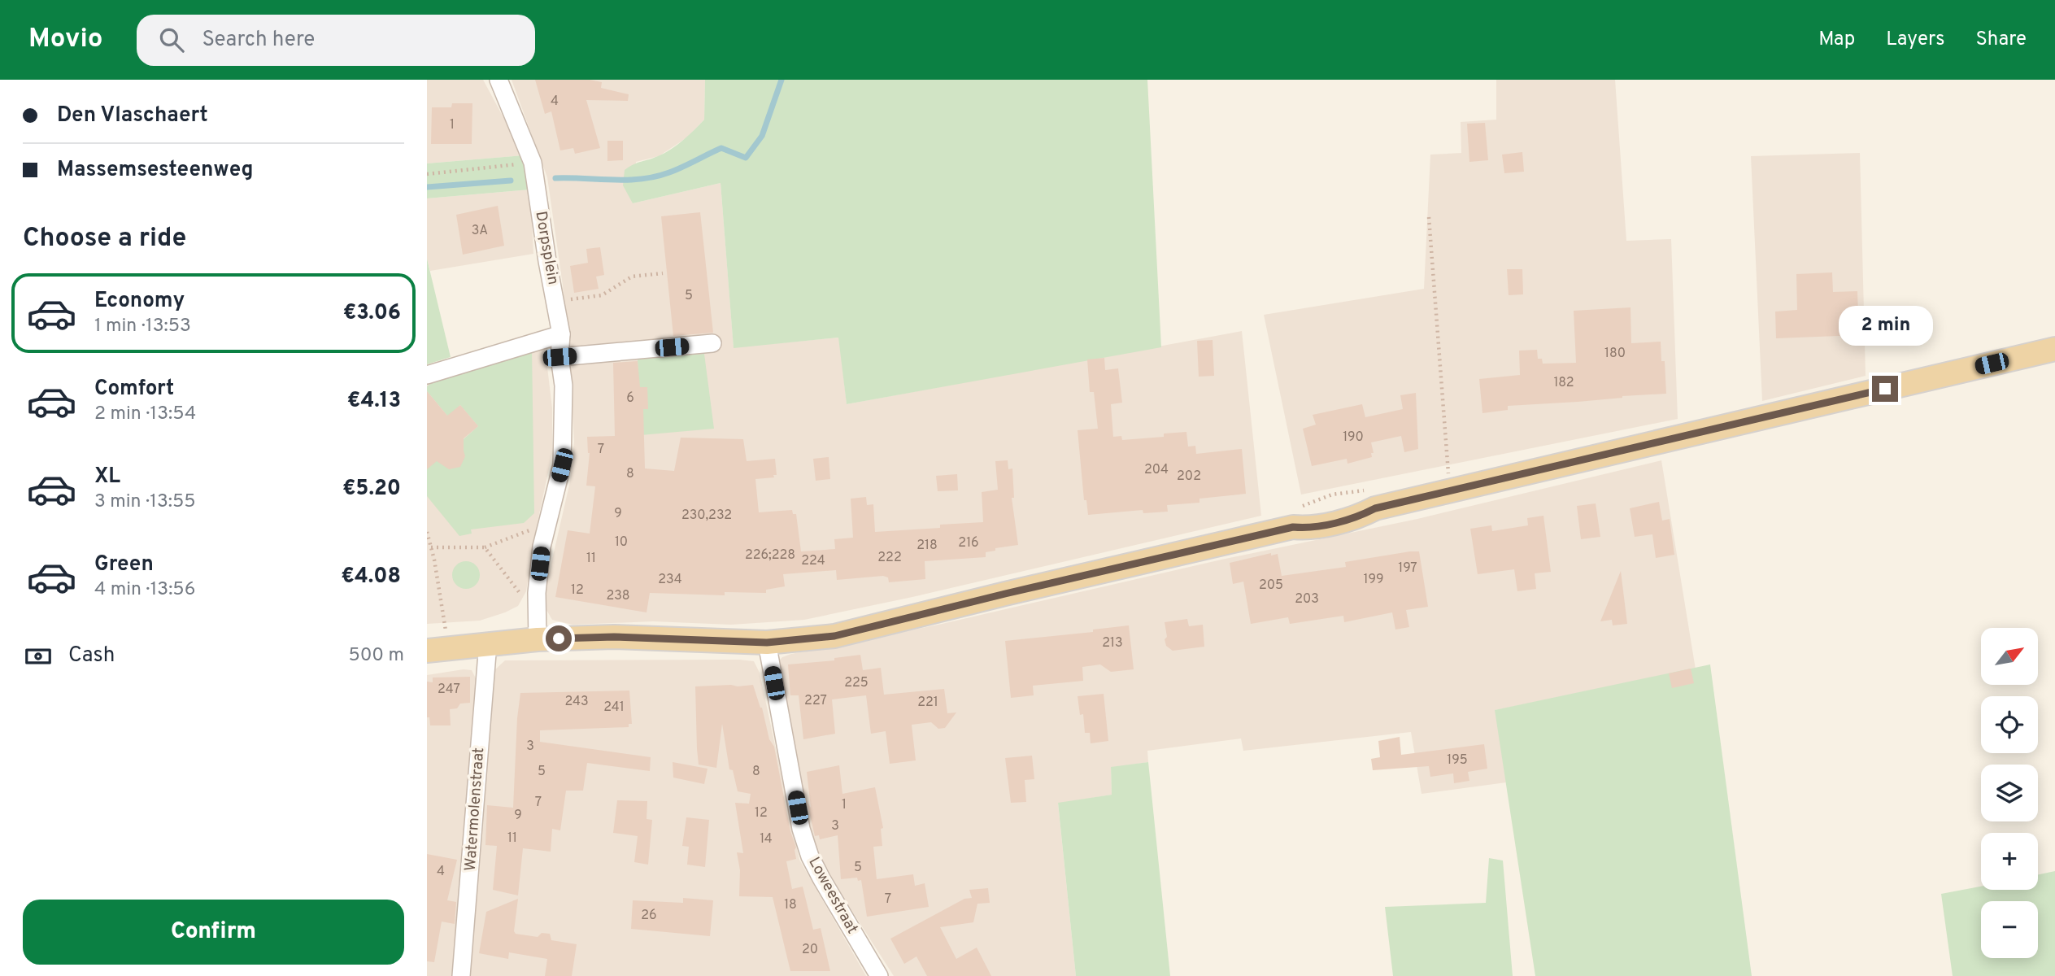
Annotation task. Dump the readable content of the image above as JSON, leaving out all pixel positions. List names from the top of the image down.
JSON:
{
  "streets": {
    "street": ["Dorpsplein", "Watermolenstraat", "Loweestraat"]
  },
  "house_numbers": [
    "4",
    "1",
    "3A",
    "5",
    "180",
    "182",
    "6",
    "190",
    "7",
    "204",
    "8",
    "202",
    "9",
    "230,232",
    "10",
    "216",
    "218",
    "226;228",
    "222",
    "11",
    "224",
    "197",
    "234",
    "199",
    "205",
    "12",
    "238",
    "203",
    "213",
    "225",
    "247",
    "227",
    "243",
    "221",
    "241",
    "3",
    "195",
    "5",
    "8",
    "7",
    "1",
    "12",
    "9",
    "3",
    "11",
    "14",
    "5",
    "4",
    "7",
    "18",
    "26",
    "20"
  ],
  "north": "top right",
  "page": {
    "header": "Movio",
    "search": "Search here",
    "nav": ["Map", "Layers", "Share"],
    "banner": ["Den Vlaschaert", "Massemsesteenweg"],
    "heading": "Choose a ride",
    "list": [
      {
        "name": "Economy",
        "note": "1 min · 13:53",
        "value": "€3.06"
      },
      {
        "name": "Comfort",
        "note": "2 min · 13:54",
        "value": "€4.13"
      },
      {
        "name": "XL",
        "note": "3 min · 13:55",
        "value": "€5.20"
      },
      {
        "name": "Green",
        "note": "4 min · 13:56",
        "value": "€4.08"
      }
    ],
    "bubble": "2 min",
    "pay": ["Cash", "500 m"],
    "map_buttons": ["+", "−"],
    "buttons": "Confirm"
  }
}
